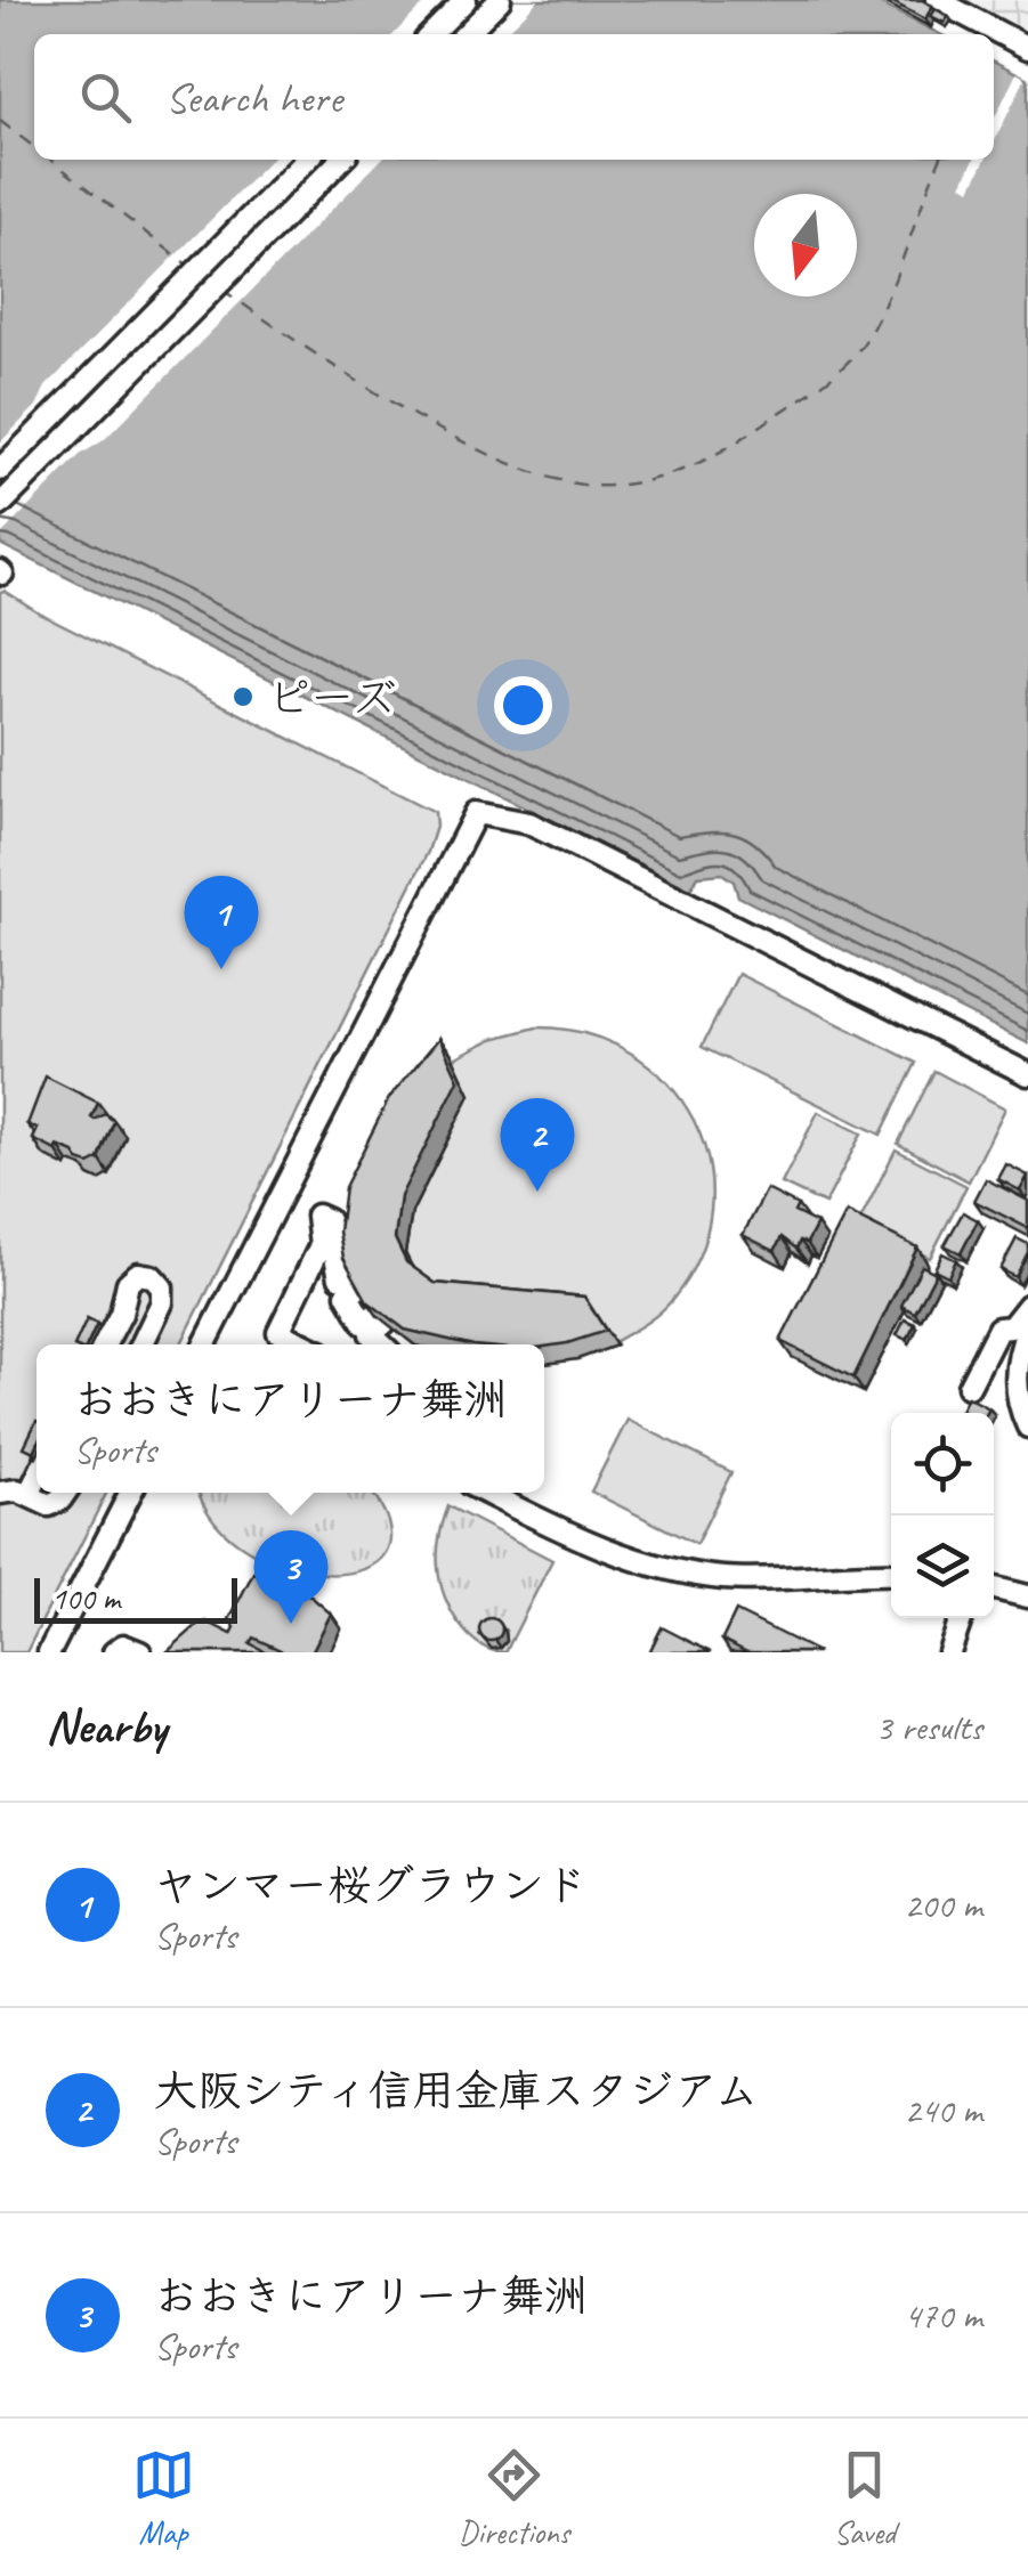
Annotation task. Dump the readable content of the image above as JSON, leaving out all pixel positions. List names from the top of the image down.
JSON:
{
  "places": ["ピーズ"],
  "scale_bar": "100 m",
  "north": "bottom",
  "page": {
    "search": "Search here",
    "pins": ["1", "2", "3"],
    "popup": ["おおきにアリーナ舞洲", "Sports"],
    "scale": "100 m",
    "heading": ["Nearby", "3 results"],
    "list": [
      {
        "mark": "1",
        "name": "ヤンマー桜グラウンド",
        "note": "Sports",
        "value": "200 m"
      },
      {
        "mark": "2",
        "name": "大阪シティ信用金庫スタジアム",
        "note": "Sports",
        "value": "240 m"
      },
      {
        "mark": "3",
        "name": "おおきにアリーナ舞洲",
        "note": "Sports",
        "value": "470 m"
      }
    ],
    "nav": ["Map", "Directions", "Saved"]
  }
}
